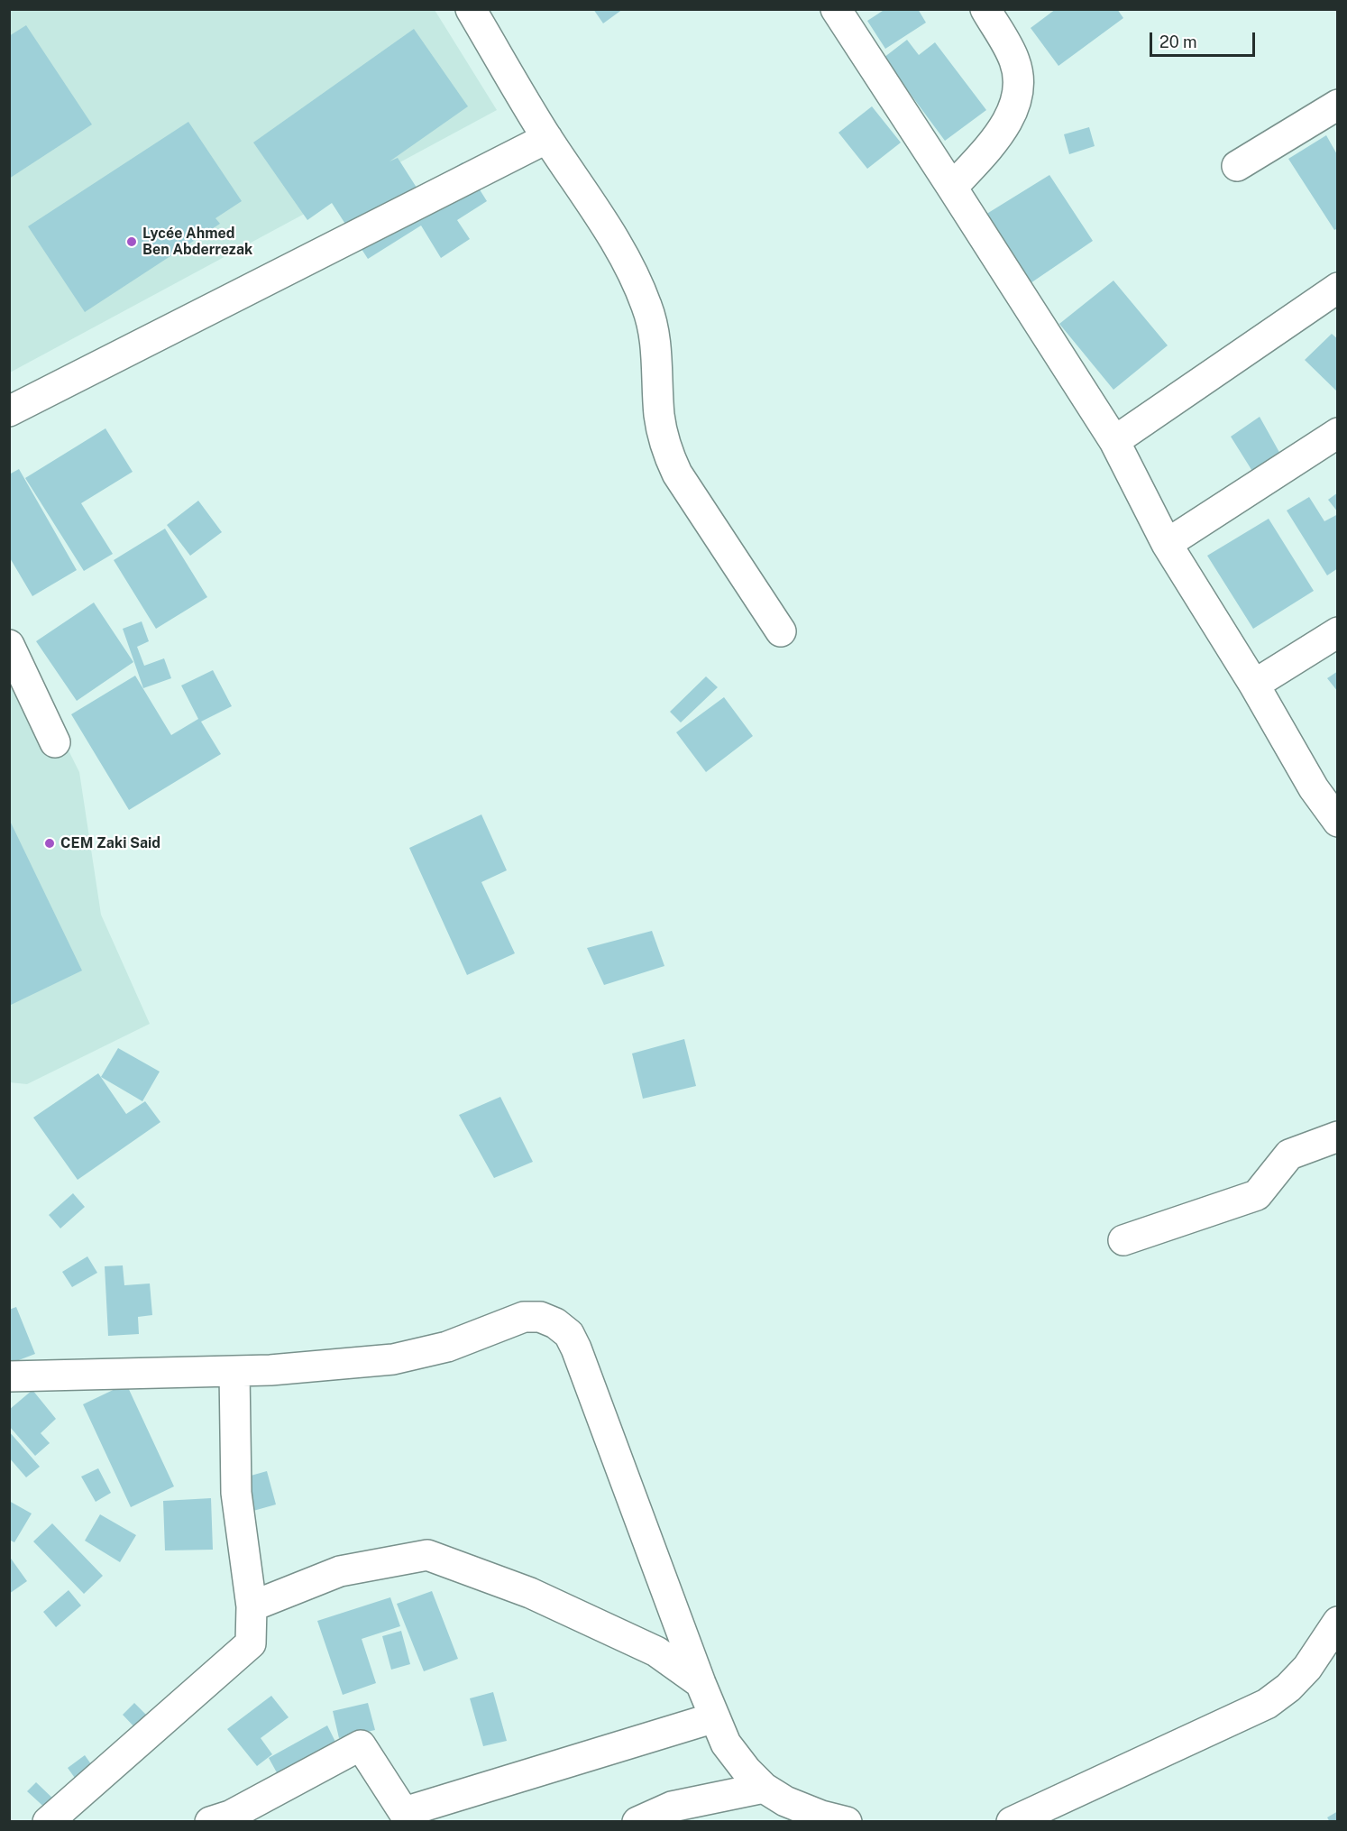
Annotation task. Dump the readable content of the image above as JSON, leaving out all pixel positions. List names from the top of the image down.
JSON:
{
  "places": ["Lycée Ahmed Ben Abderrezak", "CEM Zaki Said"],
  "scale_bar": "20 m"
}
